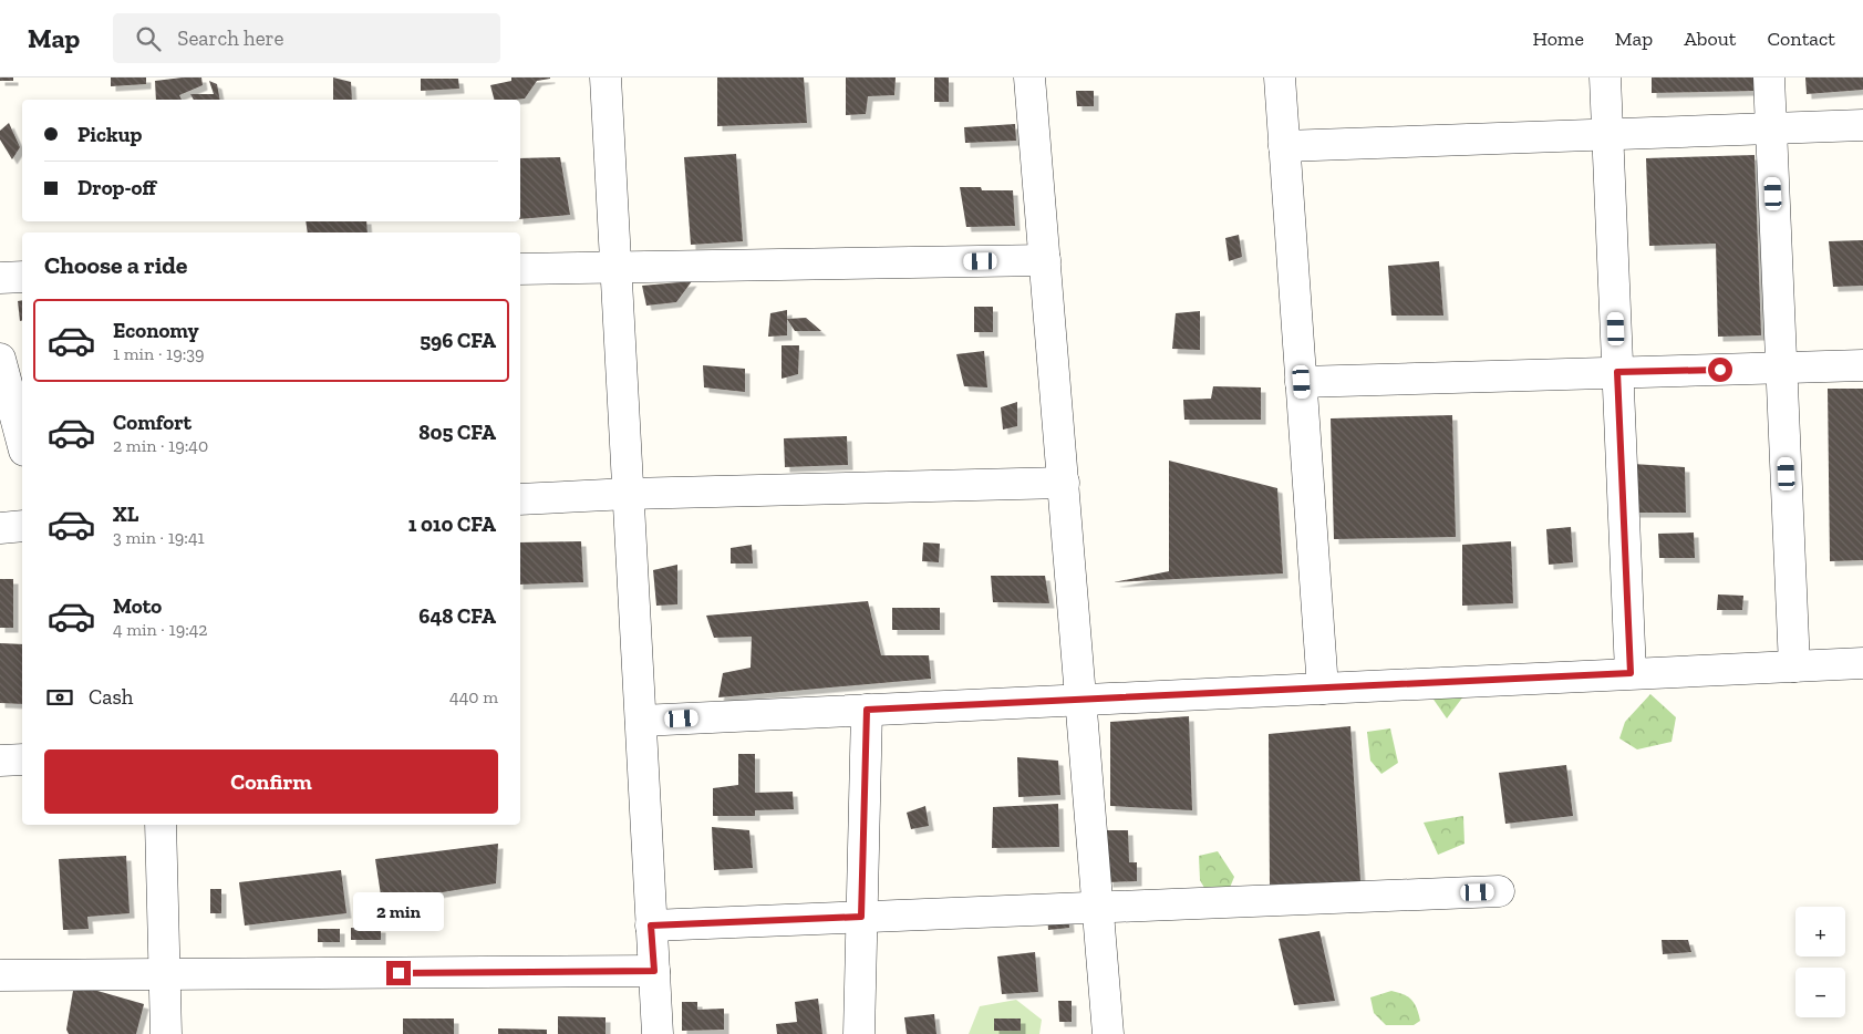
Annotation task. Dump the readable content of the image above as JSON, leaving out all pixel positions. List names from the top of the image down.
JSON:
{
  "page": {
    "header": "Map",
    "search": "Search here",
    "nav": [
      "Home",
      "Map",
      "About",
      "Contact"
    ],
    "banner": ["Pickup", "Drop-off"],
    "heading": "Choose a ride",
    "list": [
      {
        "name": "Economy",
        "note": "1 min · 19:39",
        "value": "596 CFA"
      },
      {
        "name": "Comfort",
        "note": "2 min · 19:40",
        "value": "805 CFA"
      },
      {
        "name": "XL",
        "note": "3 min · 19:41",
        "value": "1 010 CFA"
      },
      {
        "name": "Moto",
        "note": "4 min · 19:42",
        "value": "648 CFA"
      }
    ],
    "pay": ["Cash", "440 m"],
    "buttons": "Confirm",
    "bubble": "2 min",
    "map_buttons": ["+", "−"]
  }
}
